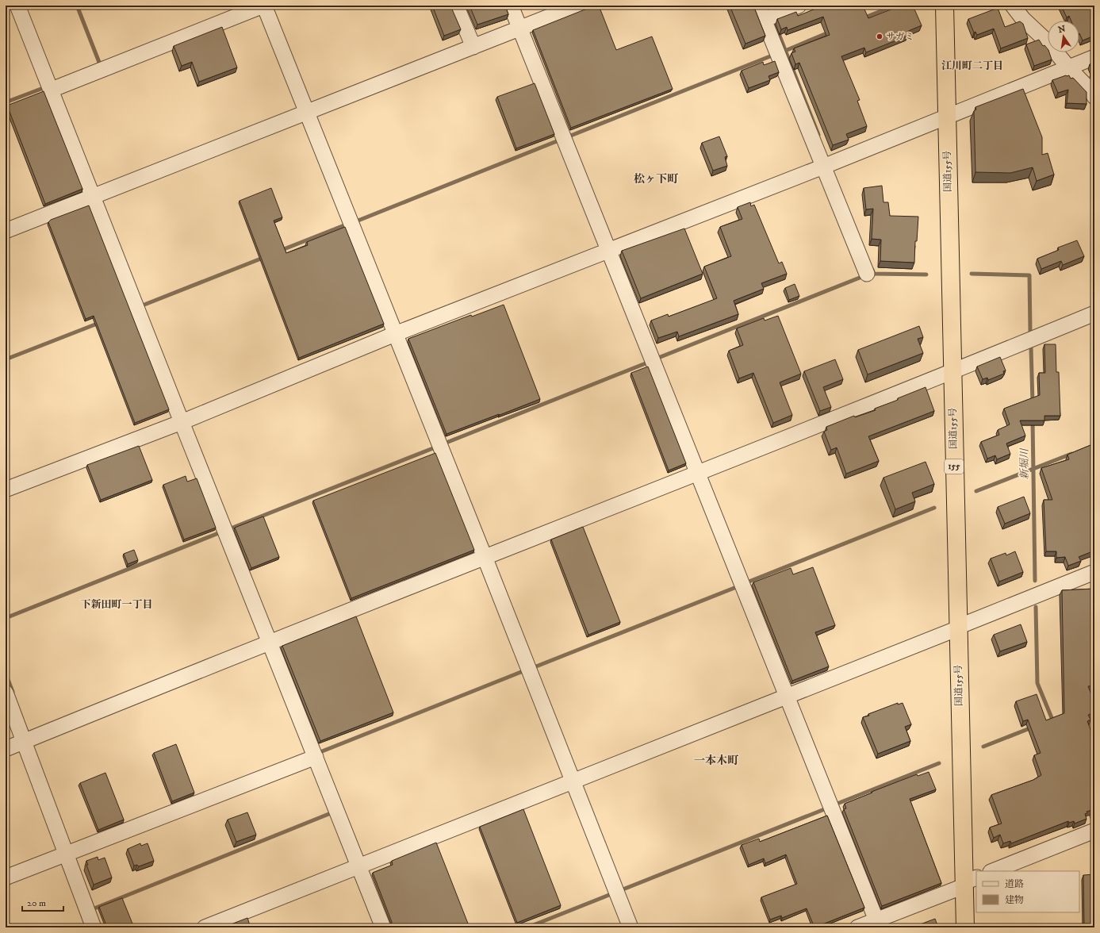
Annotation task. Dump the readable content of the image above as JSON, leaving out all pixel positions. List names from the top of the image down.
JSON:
{
  "streets": {
    "highway": ["国道155号", "155"]
  },
  "districts": [
    "江川町二丁目",
    "松ヶ下町",
    "下新田町一丁目",
    "一本木町"
  ],
  "water": ["新堀川"],
  "places": ["サガミ"],
  "legend": ["道路", "建物"],
  "scale_bar": "20 m",
  "north": "top"
}
